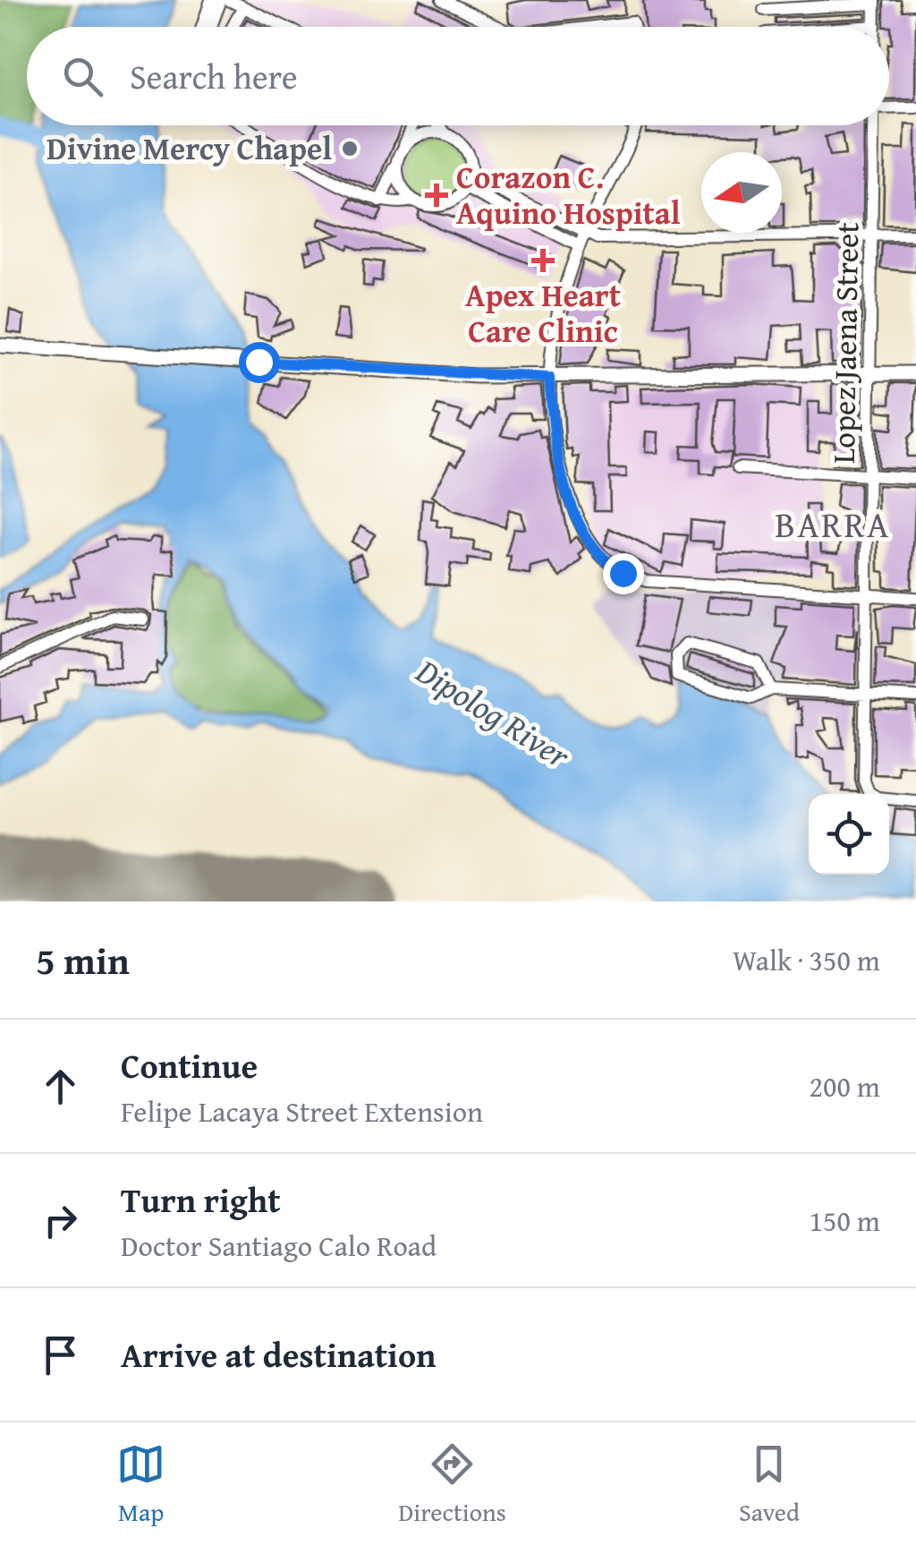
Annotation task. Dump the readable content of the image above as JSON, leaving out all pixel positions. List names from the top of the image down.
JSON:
{
  "streets": {
    "street": ["Lopez Jaena Street"]
  },
  "districts": ["BARRA"],
  "water": ["Dipolog River"],
  "places": {
    "other": ["Divine Mercy Chapel"],
    "health": ["Corazon C. Aquino Hospital", "Apex Heart Care Clinic"]
  },
  "north": "left",
  "page": {
    "search": "Search here",
    "heading": ["5 min", "Walk · 350 m"],
    "list": [
      ["Continue", "Felipe Lacaya Street Extension", "200 m"],
      ["Turn right", "Doctor Santiago Calo Road", "150 m"],
      "Arrive at destination"
    ],
    "nav": ["Map", "Directions", "Saved"]
  }
}
